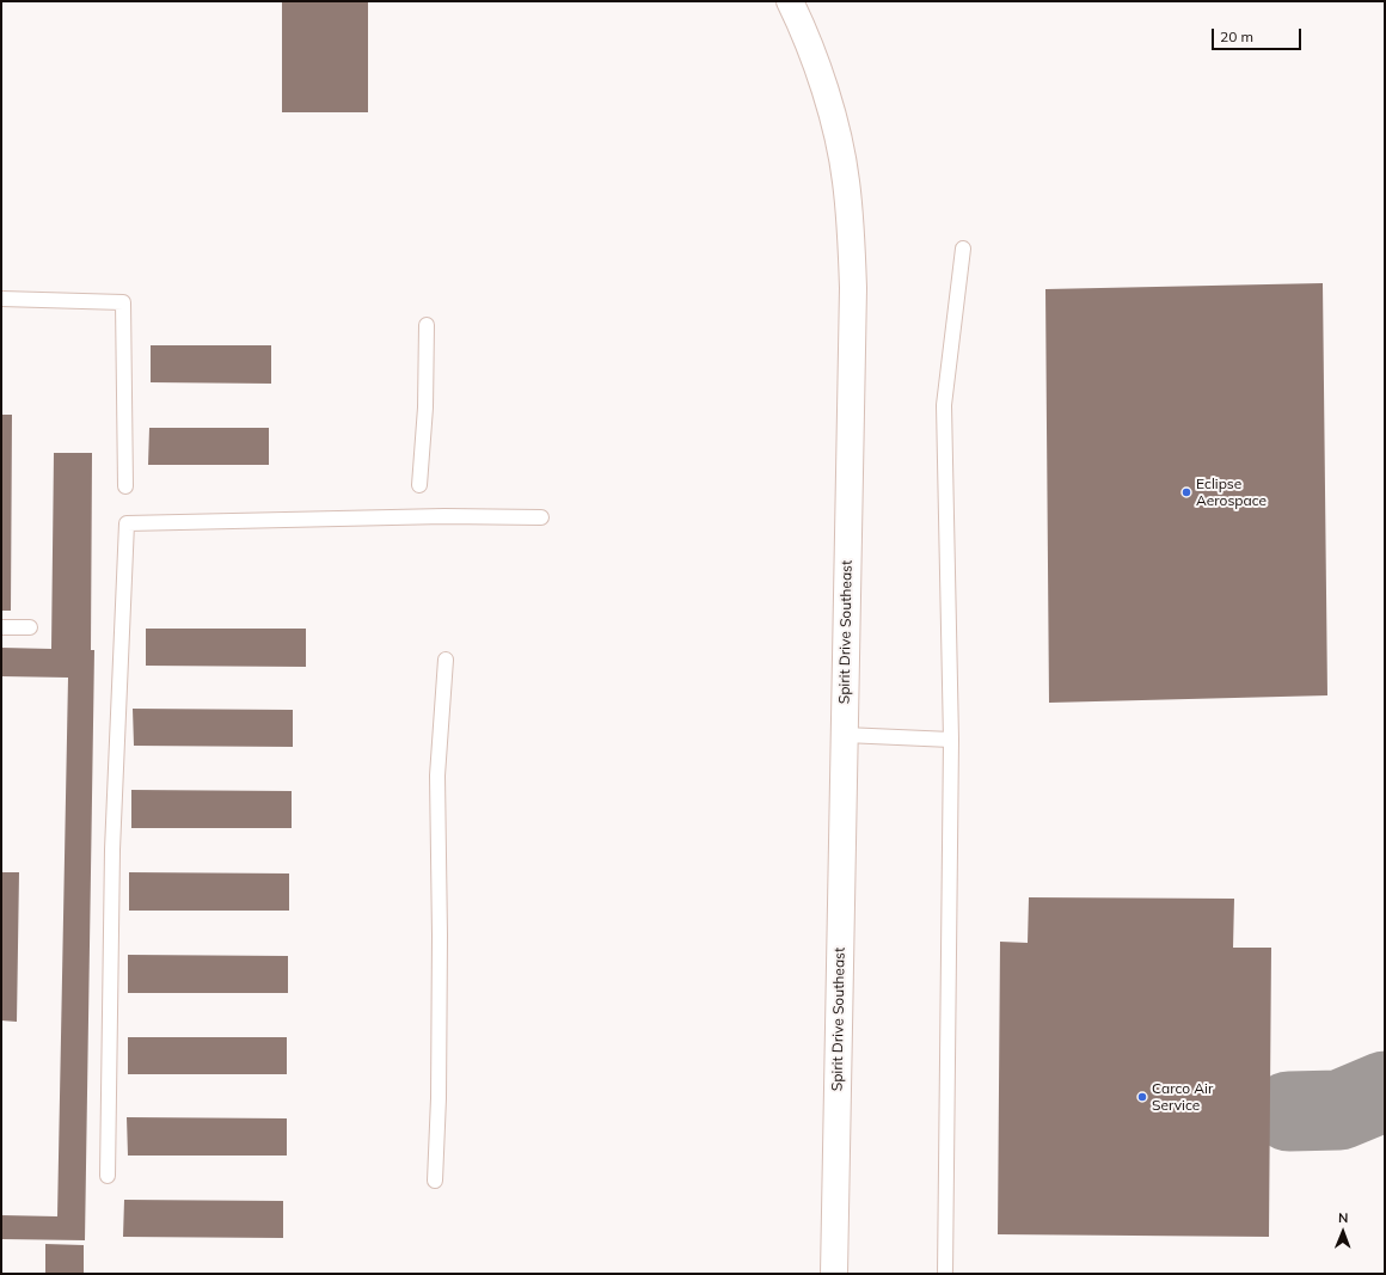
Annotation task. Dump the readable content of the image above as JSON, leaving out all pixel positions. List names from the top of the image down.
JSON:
{
  "streets": {
    "street": ["Spirit Drive Southeast"]
  },
  "places": ["Eclipse Aerospace", "Carco Air Service"],
  "scale_bar": "20 m",
  "north": "top"
}
